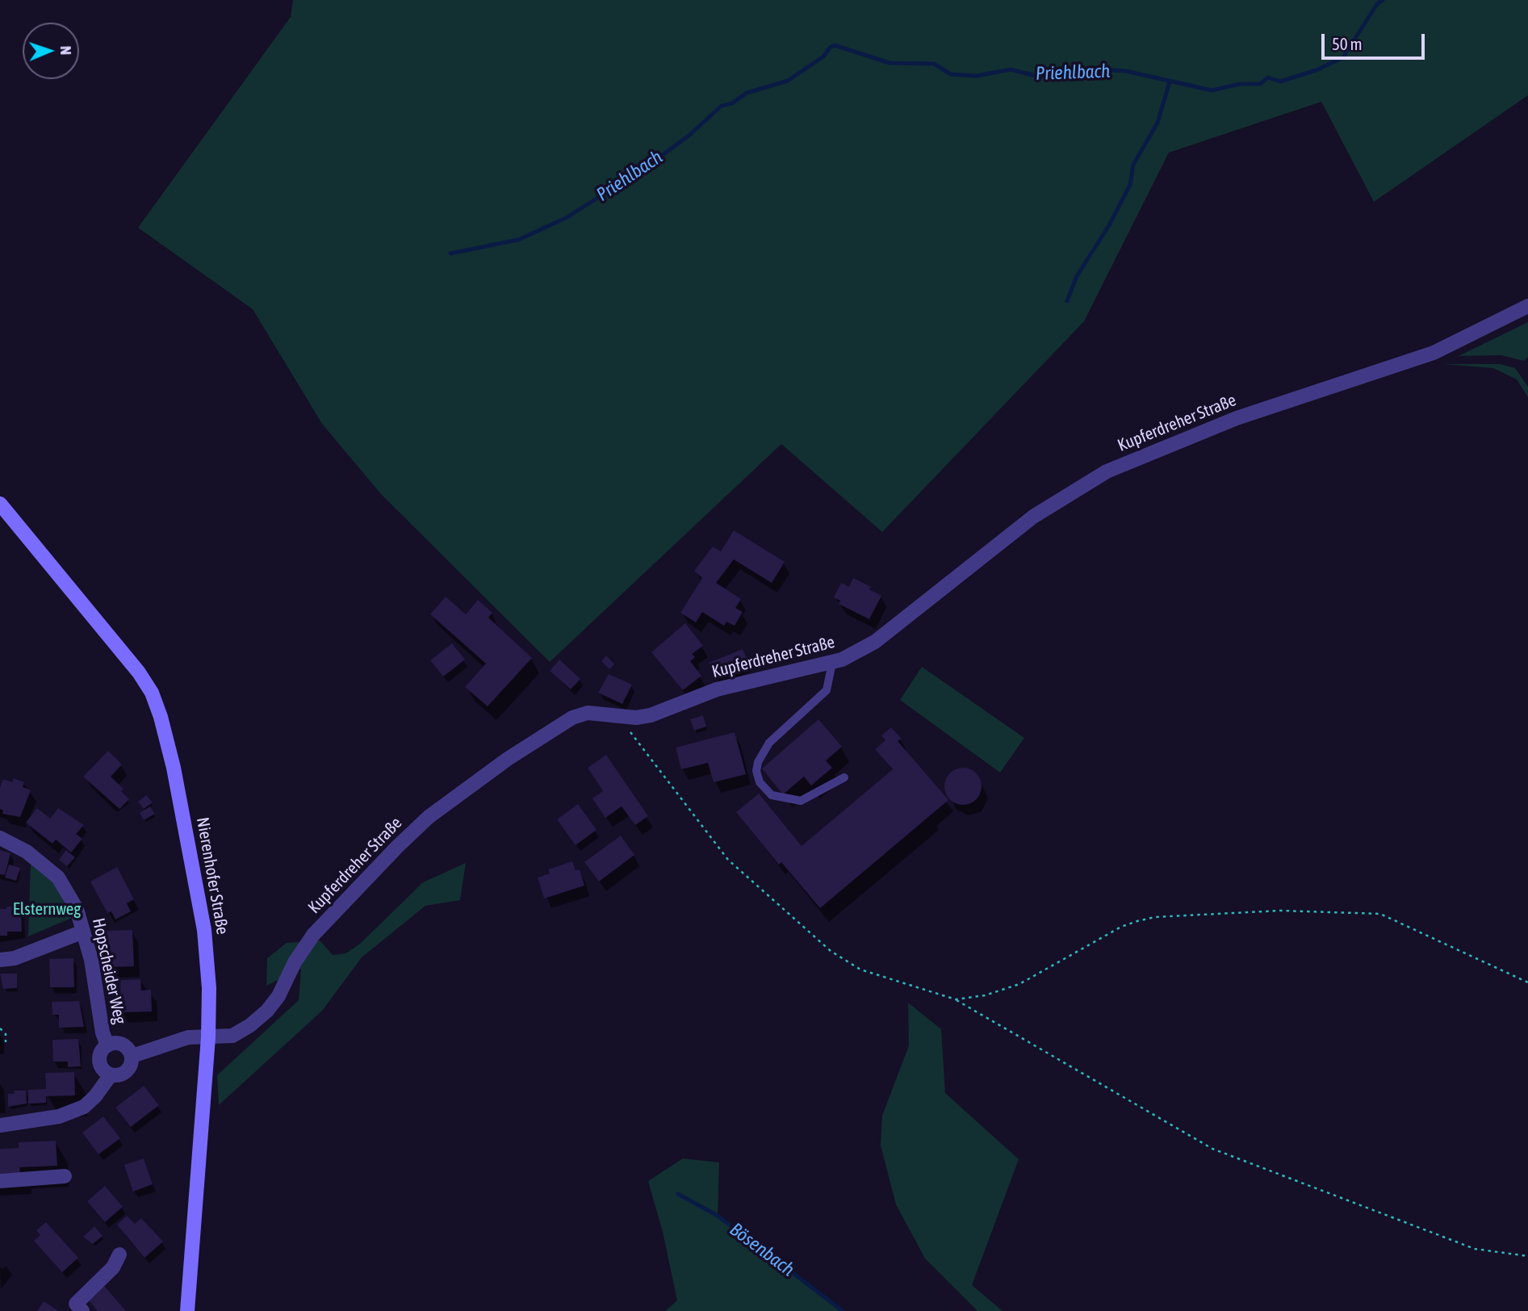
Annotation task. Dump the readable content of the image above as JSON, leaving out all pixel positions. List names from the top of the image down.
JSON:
{
  "streets": {
    "street": ["Kupferdreher Straße", "Nierenhofer Straße", "Hopscheider Weg"]
  },
  "crossings": [
    ["Kupferdreher Straße", "Nierenhofer Straße"],
    ["Kupferdreher Straße", "Hopscheider Weg"]
  ],
  "water": ["Priehlbach", "Bösenbach"],
  "parks": ["Elsternweg"],
  "scale_bar": "50 m",
  "north": "right"
}
